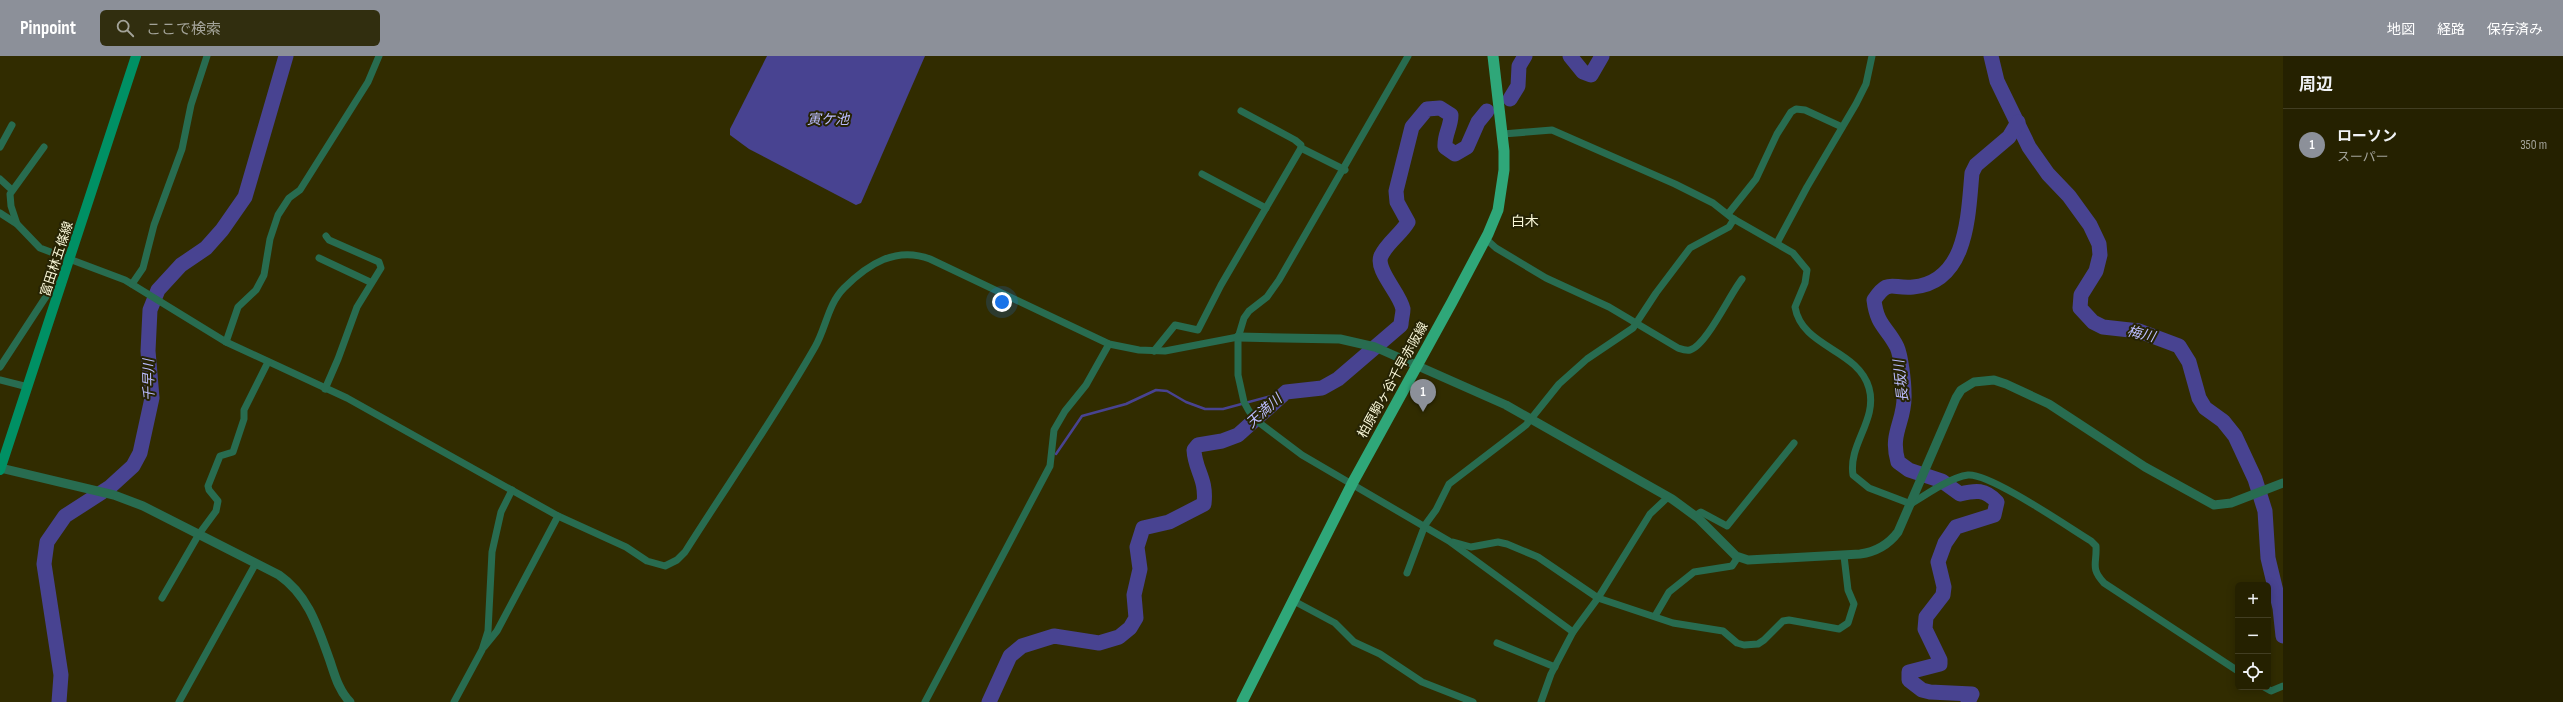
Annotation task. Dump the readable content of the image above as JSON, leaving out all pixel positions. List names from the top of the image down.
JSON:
{
  "streets": {
    "main road": ["富田林五條線", "柏原駒ヶ谷千早赤阪線"]
  },
  "districts": ["白木"],
  "water": [
    "寅ケ池",
    "梅川",
    "千早川",
    "長坂川",
    "天満川"
  ],
  "page": {
    "header": "Pinpoint",
    "search": "ここで検索",
    "nav": ["地図", "経路", "保存済み"],
    "heading": "周辺",
    "list": [
      {
        "mark": "1",
        "name": "ローソン",
        "note": "スーパー",
        "value": "350 m"
      }
    ],
    "pins": "1",
    "map_buttons": ["+", "−"]
  }
}
